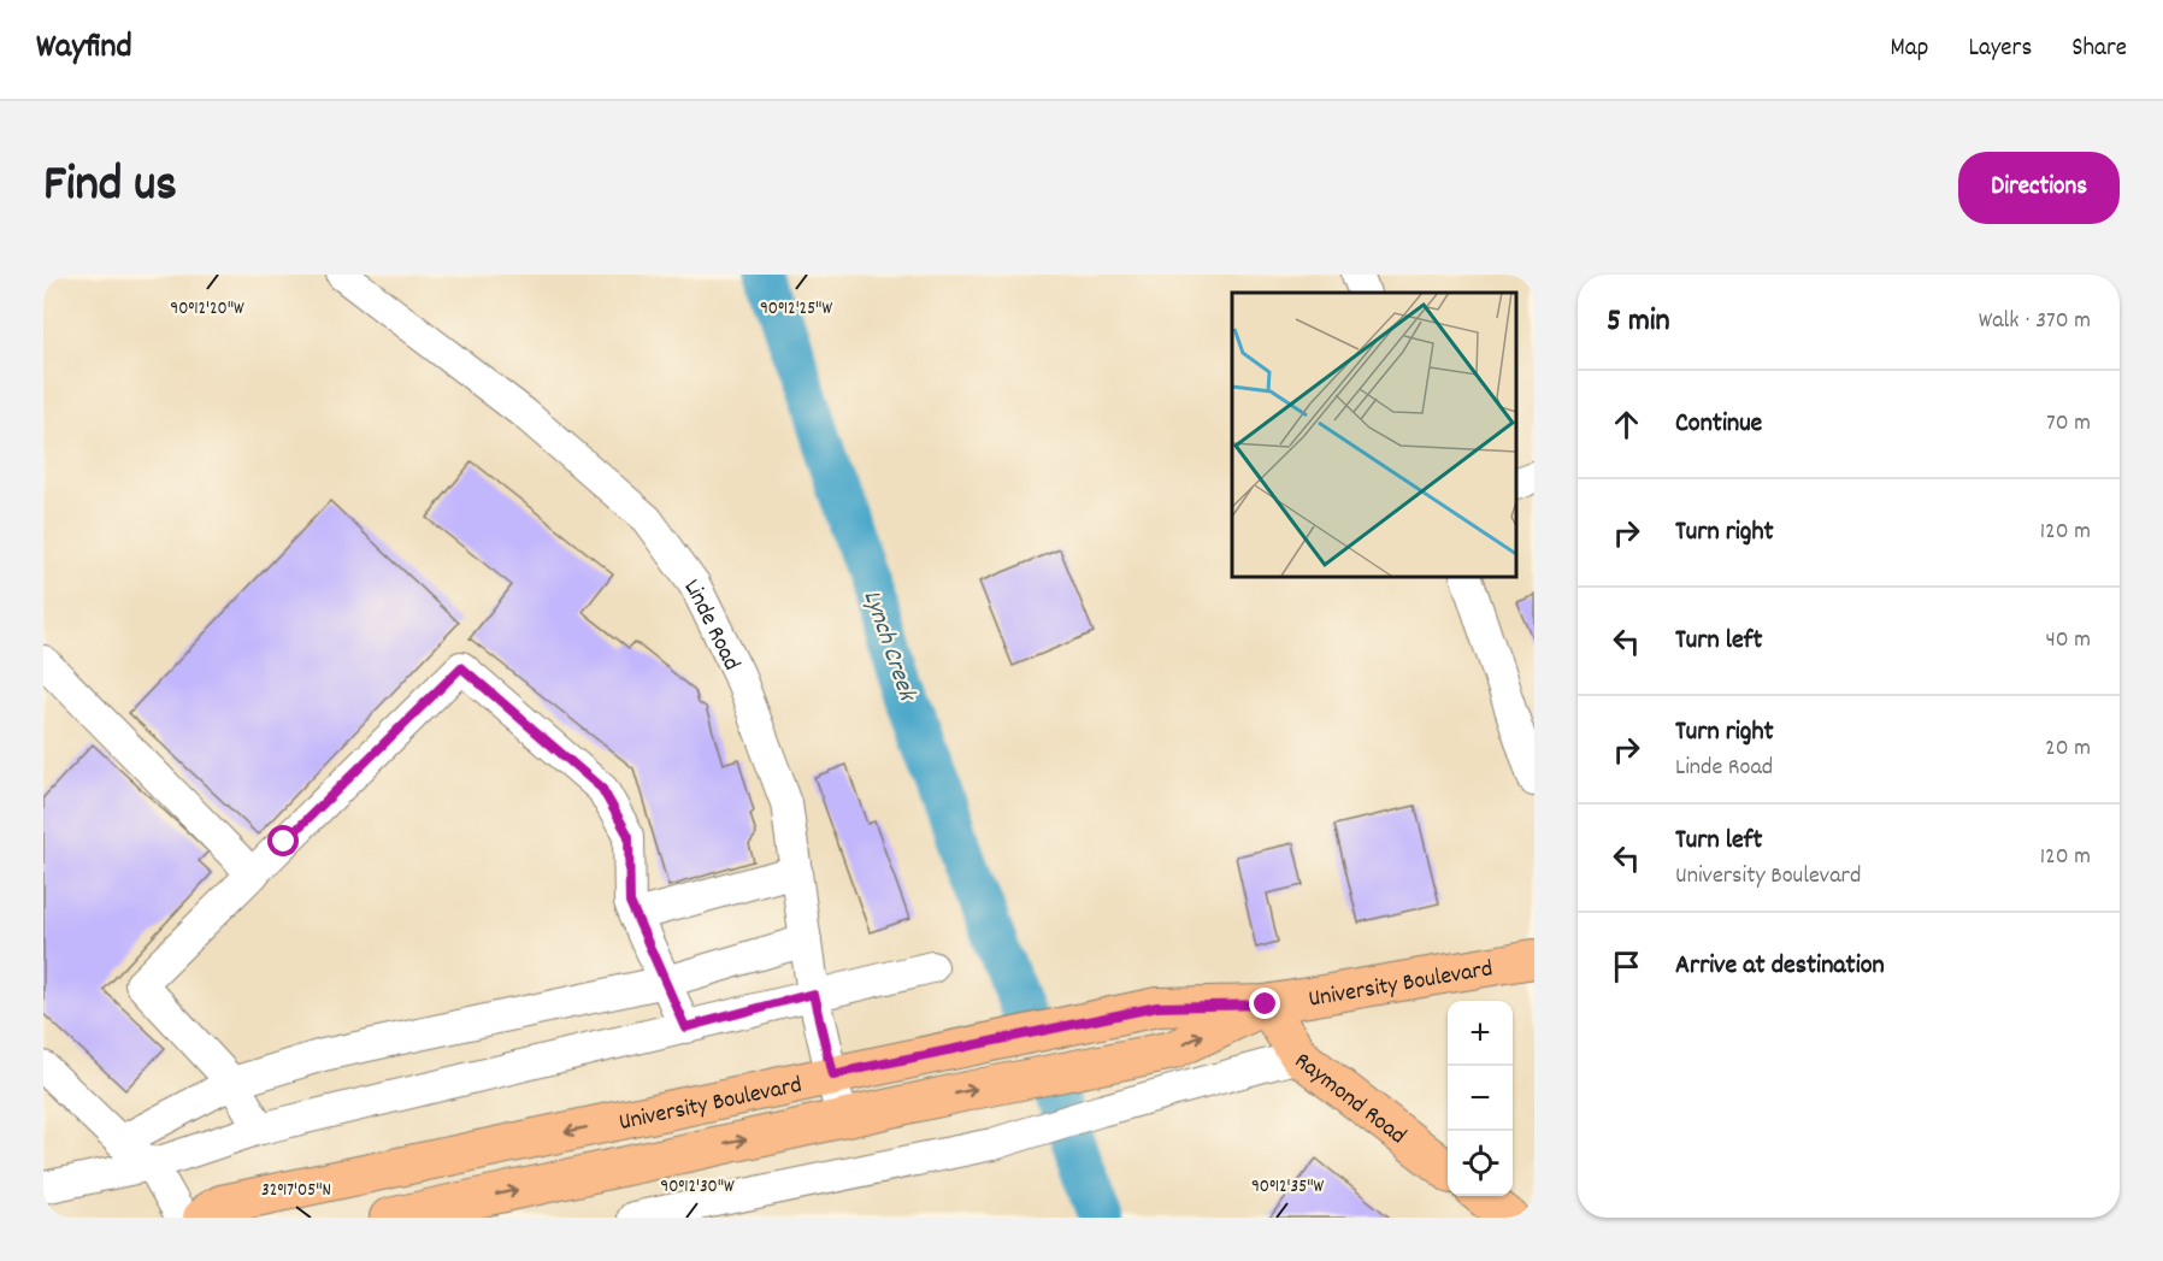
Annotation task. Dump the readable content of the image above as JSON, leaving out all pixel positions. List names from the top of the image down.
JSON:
{
  "streets": {
    "main road": ["University Boulevard", "Raymond Road"],
    "street": ["Linde Road"]
  },
  "crossings": [
    ["Linde Road", "University Boulevard"],
    ["University Boulevard", "Raymond Road"]
  ],
  "water": ["Lynch Creek"],
  "page": {
    "header": "Wayfind",
    "nav": ["Map", "Layers", "Share"],
    "title": "Find us",
    "buttons": "Directions",
    "heading": ["5 min", "Walk · 370 m"],
    "list": [
      ["Continue", "70 m"],
      ["Turn right", "120 m"],
      ["Turn left", "40 m"],
      ["Turn right", "Linde Road", "20 m"],
      ["Turn left", "University Boulevard", "120 m"],
      "Arrive at destination"
    ],
    "map_buttons": ["+", "−"]
  },
  "coordinates": [
    "90°12'20\"W",
    "90°12'25\"W",
    "90°12'30\"W",
    "90°12'35\"W",
    "32°17'05\"N"
  ]
}
